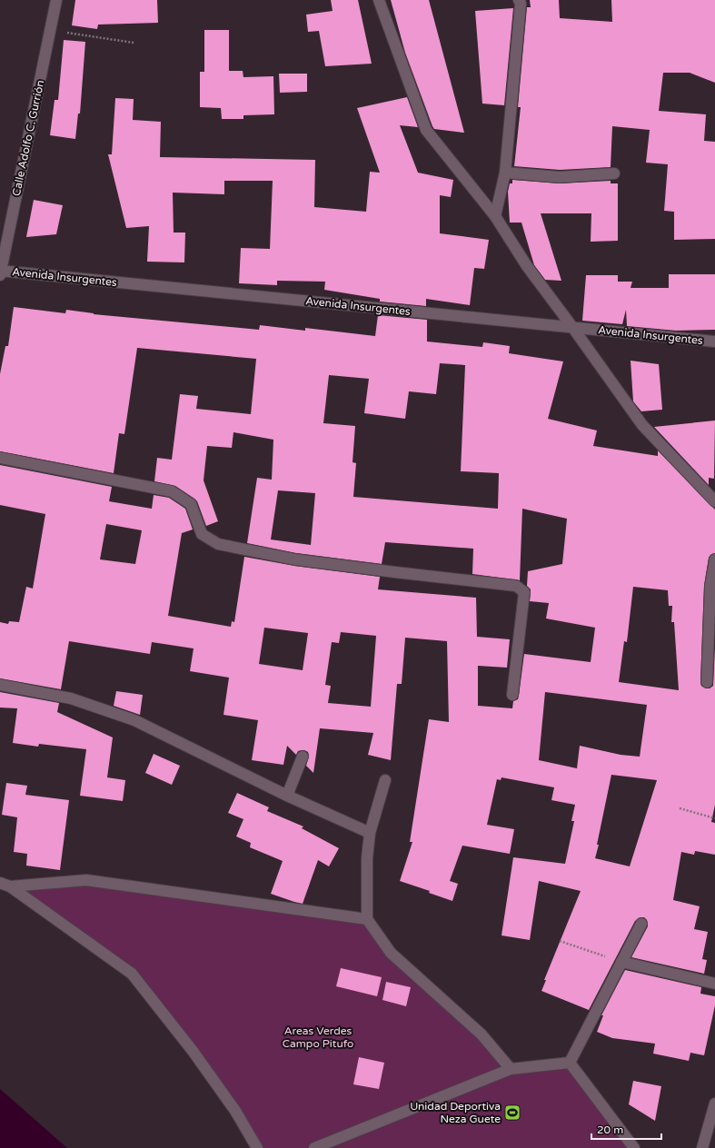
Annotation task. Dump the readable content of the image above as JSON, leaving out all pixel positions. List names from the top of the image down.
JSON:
{
  "streets": {
    "street": ["Calle Adolfo C. Gurrión", "Avenida Insurgentes"]
  },
  "crossings": [
    ["Calle Adolfo C. Gurrión", "Avenida Insurgentes"]
  ],
  "parks": ["Areas Verdes Campo Pitufo"],
  "places": {
    "sports": ["Unidad Deportiva Neza Guete"]
  },
  "scale_bar": "20 m"
}
